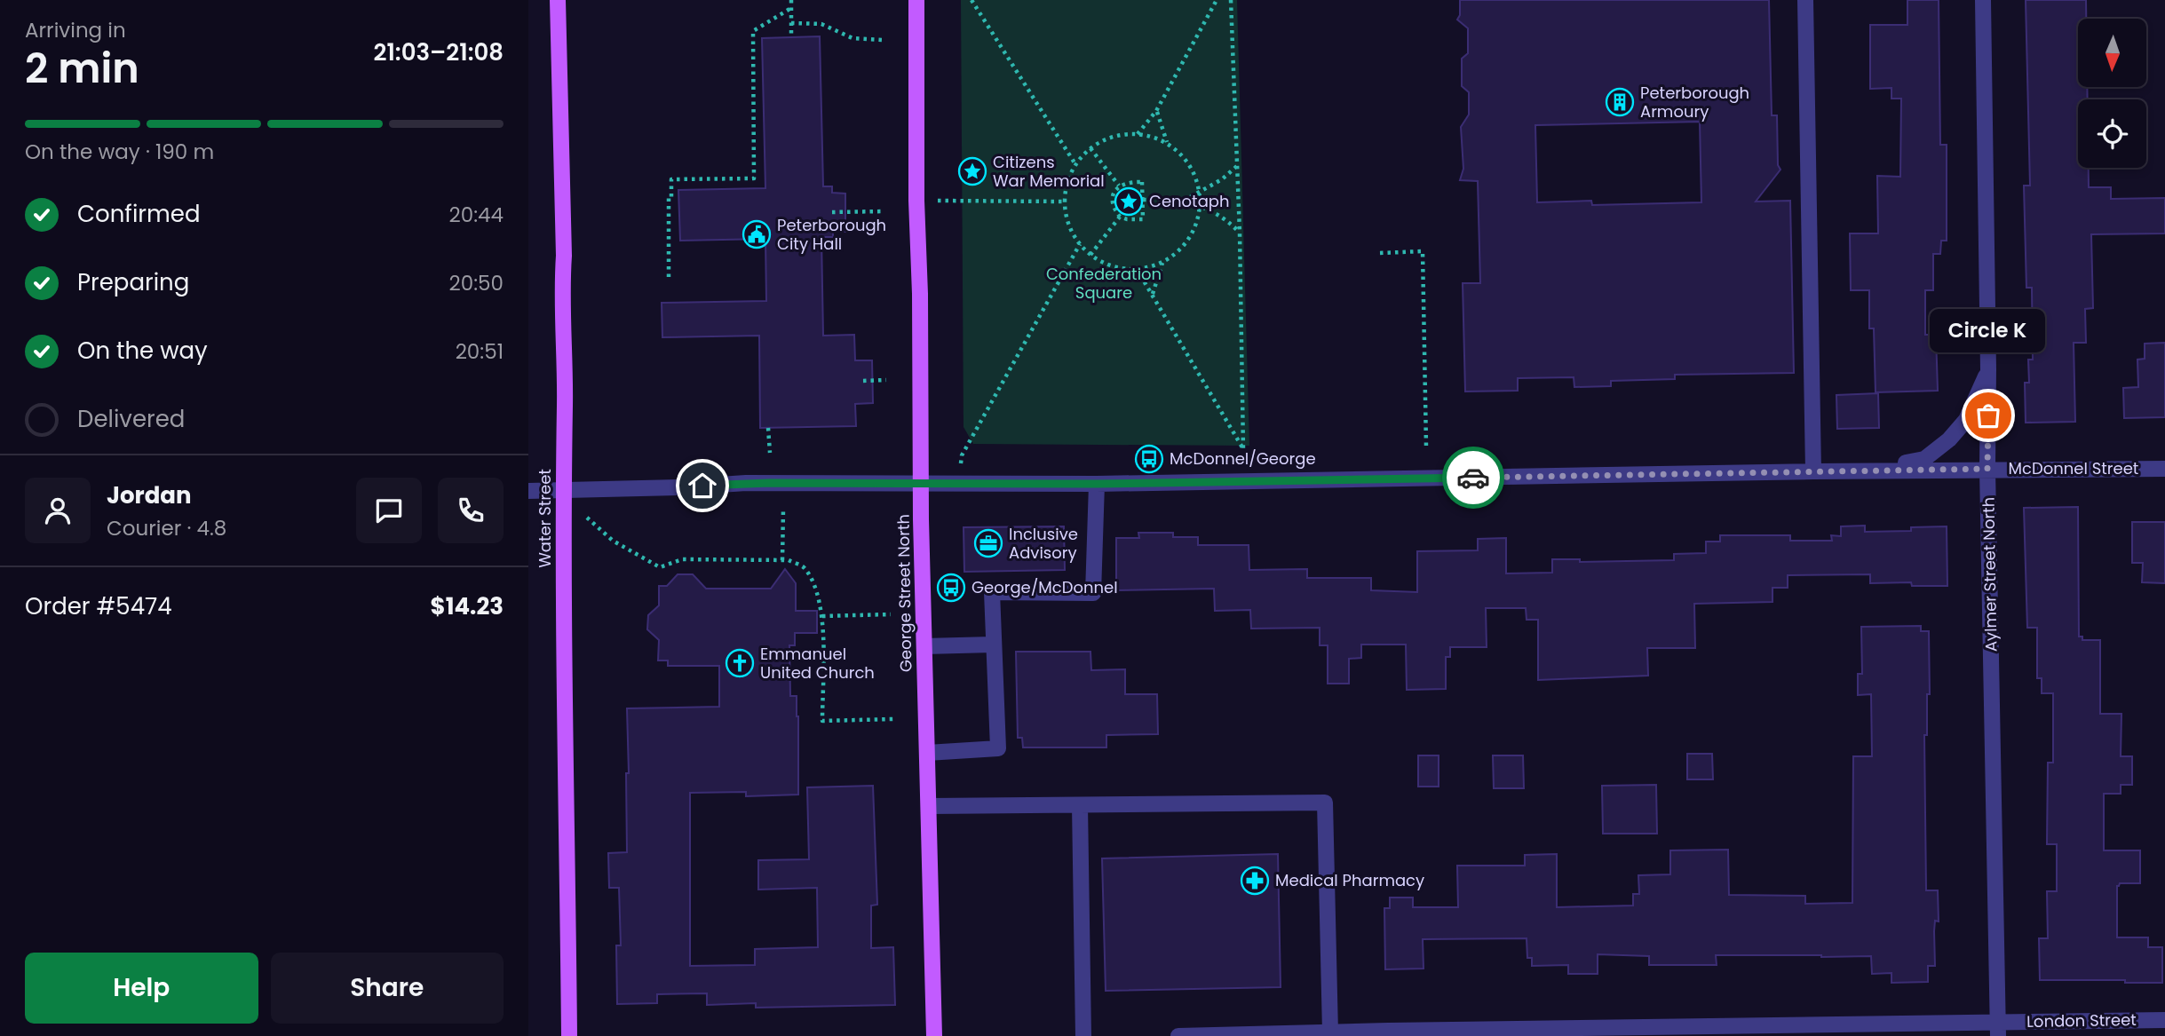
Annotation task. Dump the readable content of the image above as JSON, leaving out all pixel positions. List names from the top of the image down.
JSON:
{
  "streets": {
    "main road": ["Water Street", "George Street North"],
    "street": ["McDonnel Street", "Aylmer Street North", "London Street"]
  },
  "crossings": [
    ["McDonnel Street", "Water Street"],
    ["McDonnel Street", "Aylmer Street North"],
    ["McDonnel Street", "George Street North"],
    ["Aylmer Street North", "London Street"]
  ],
  "parks": ["Confederation Square"],
  "places": {
    "building": ["Peterborough Armoury"],
    "place": ["Citizens War Memorial", "Cenotaph"],
    "public building": ["Peterborough City Hall"],
    "other": ["Circle K"],
    "bus stop": ["McDonnel/George", "George/McDonnel"],
    "office": ["Inclusive Advisory"],
    "church": ["Emmanuel United Church"],
    "pharmacy": ["Medical Pharmacy"]
  },
  "north": "bottom",
  "page": {
    "heading": ["2 min", "Arriving in", "21:03–21:08"],
    "panel": [
      "Jordan",
      "Courier · 4.8",
      "Order #5474",
      "$14.23"
    ],
    "bar": "On the way · 190 m",
    "list": [
      ["Confirmed", "20:44"],
      ["Preparing", "20:50"],
      ["On the way", "20:51"],
      "Delivered"
    ],
    "bubble": "Circle K",
    "buttons": ["Help", "Share"]
  }
}
